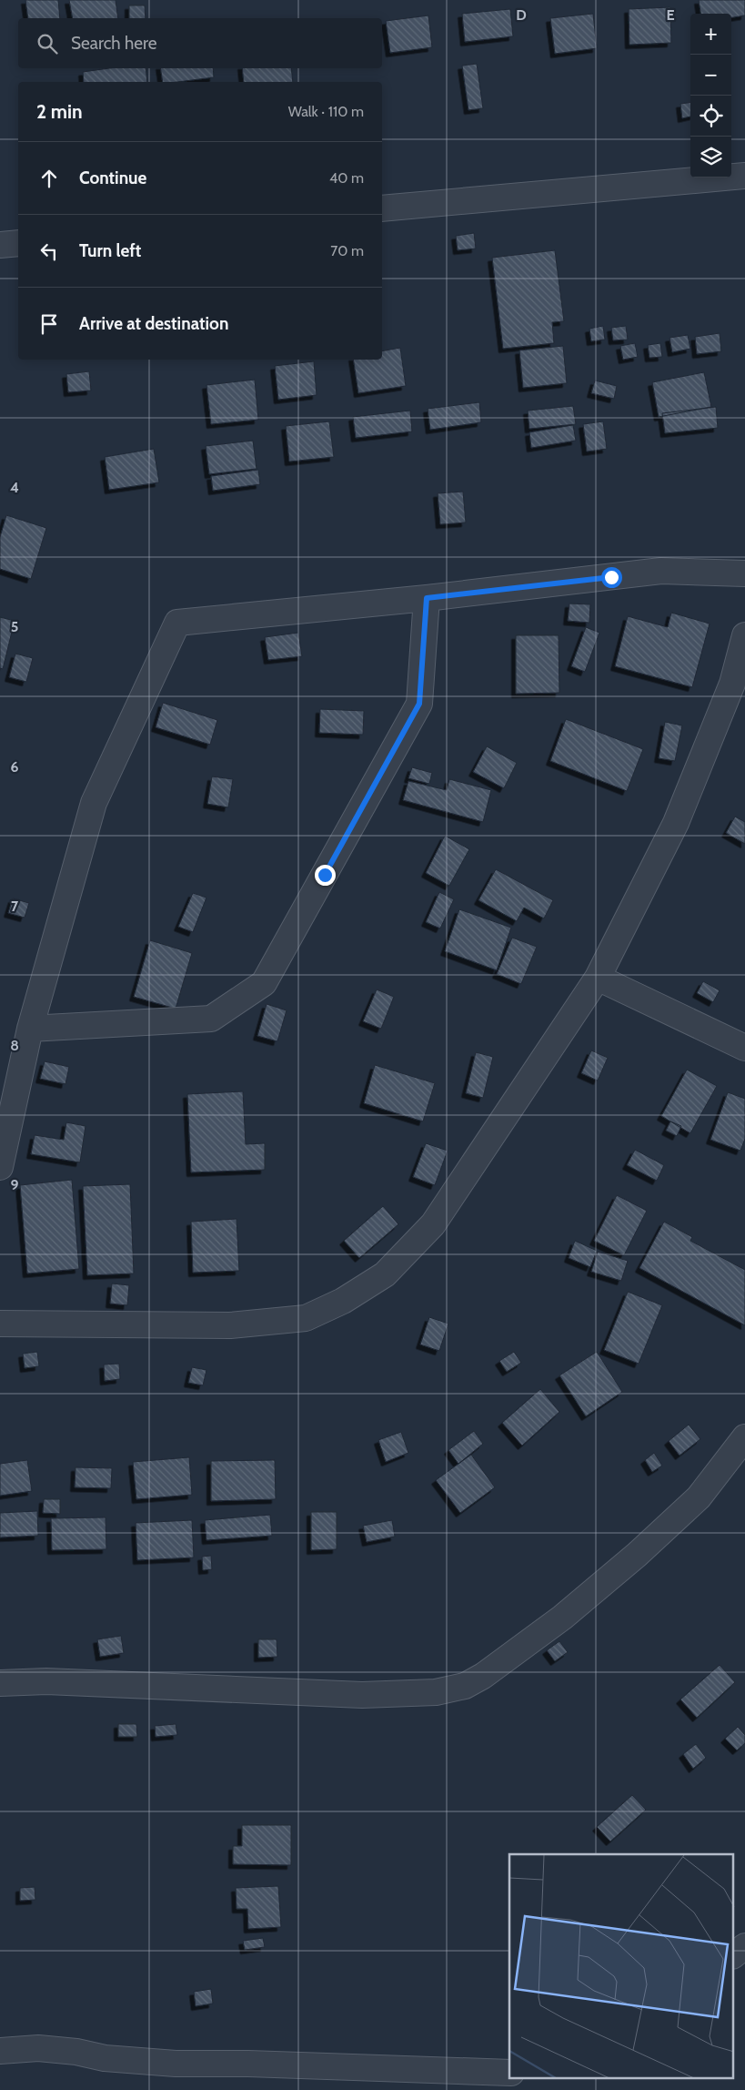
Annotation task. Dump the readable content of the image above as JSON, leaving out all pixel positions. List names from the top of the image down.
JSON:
{
  "page": {
    "map_buttons": ["+", "−"],
    "search": "Search here",
    "heading": ["2 min", "Walk · 110 m"],
    "list": [
      ["Continue", "40 m"],
      ["Turn left", "70 m"],
      "Arrive at destination"
    ]
  },
  "grid": {
    "columns": ["D", "E"],
    "rows": [
      "4",
      "5",
      "6",
      "7",
      "8",
      "9"
    ]
  }
}
